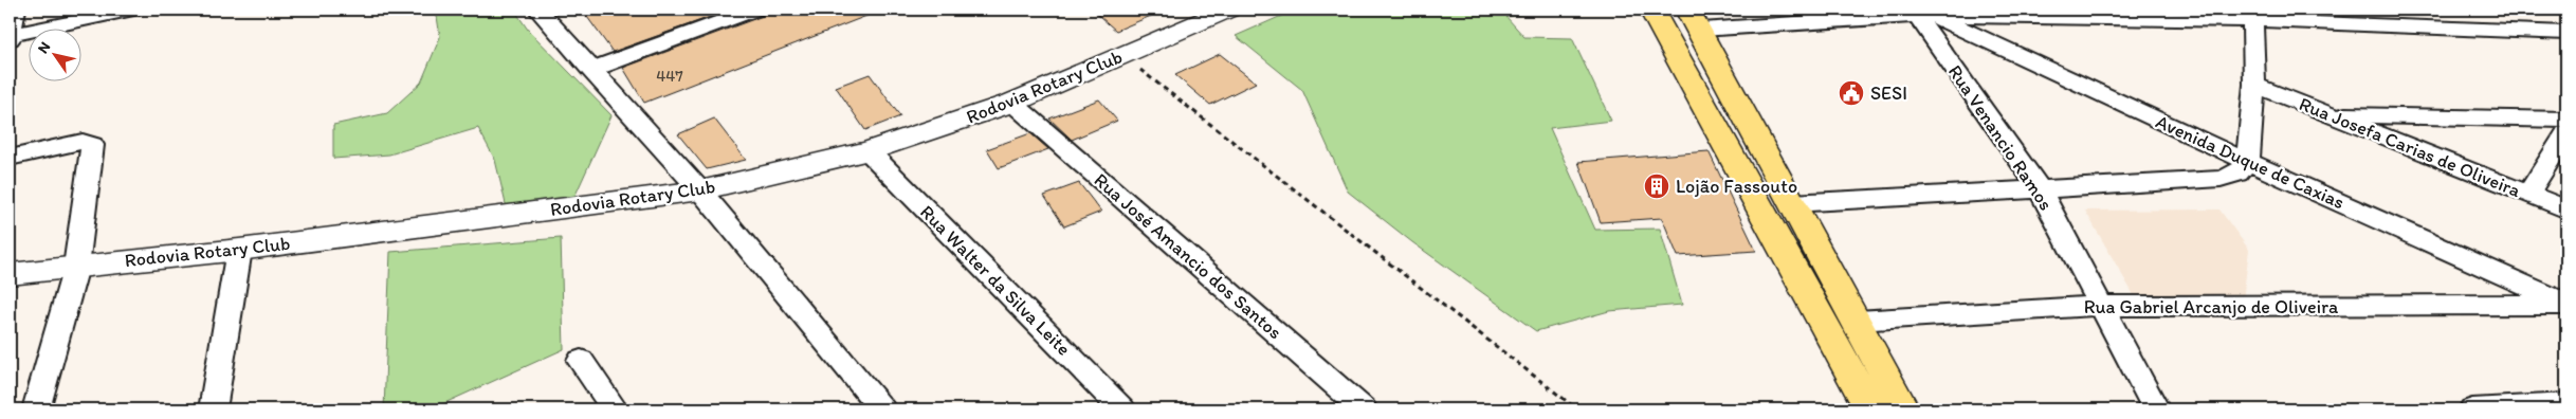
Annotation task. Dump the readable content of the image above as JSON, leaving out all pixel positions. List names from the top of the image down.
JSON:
{
  "streets": {
    "main road": ["Rodovia Rotary Club"],
    "street": [
      "Rua Venancio Ramos",
      "Rua Josefa Carias de Oliveira",
      "Avenida Duque de Caxias",
      "Rua José Amancio dos Santos",
      "Rua Walter da Silva Leite",
      "Rua Gabriel Arcanjo de Oliveira"
    ]
  },
  "crossings": [
    ["Rodovia Rotary Club", "Rua José Amancio dos Santos"],
    ["Rodovia Rotary Club", "Rua Walter da Silva Leite"],
    ["Rua Venancio Ramos", "Avenida Duque de Caxias"],
    ["Rua Venancio Ramos", "Rua Gabriel Arcanjo de Oliveira"],
    ["Avenida Duque de Caxias", "Rua Gabriel Arcanjo de Oliveira"]
  ],
  "places": {
    "public building": ["SESI"],
    "building": ["Lojão Fassouto"]
  },
  "house_numbers": ["447"],
  "north": "top left"
}
